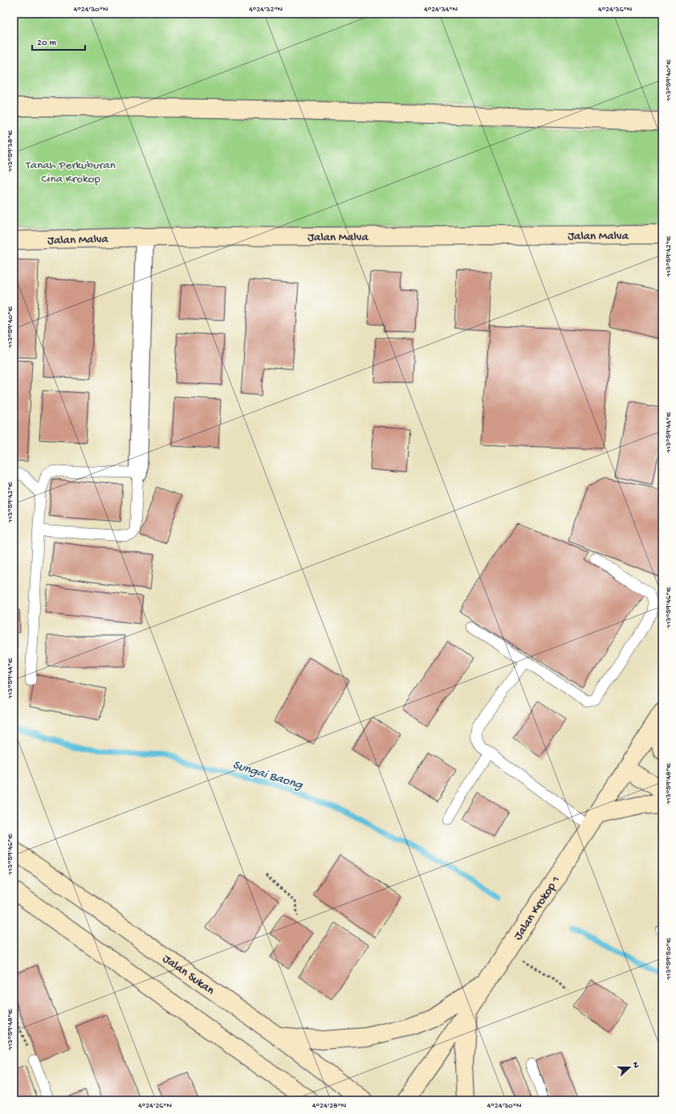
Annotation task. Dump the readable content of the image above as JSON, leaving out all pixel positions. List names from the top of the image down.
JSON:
{
  "streets": {
    "street": ["Jalan Malva", "Jalan Krokop 1", "Jalan Sukan"]
  },
  "water": ["Sungai Baong"],
  "parks": ["Tanah Perkuburan Cina Krokop"],
  "scale_bar": "20 m",
  "north": "right",
  "coordinates": [
    "4°24'30\"N",
    "4°24'32\"N",
    "4°24'34\"N",
    "4°24'36\"N",
    "113°59'40\"E",
    "113°59'38\"E",
    "113°59'42\"E",
    "113°59'44\"E",
    "113°59'46\"E",
    "113°59'48\"E",
    "113°59'50\"E",
    "4°24'26\"N",
    "4°24'28\"N"
  ]
}
